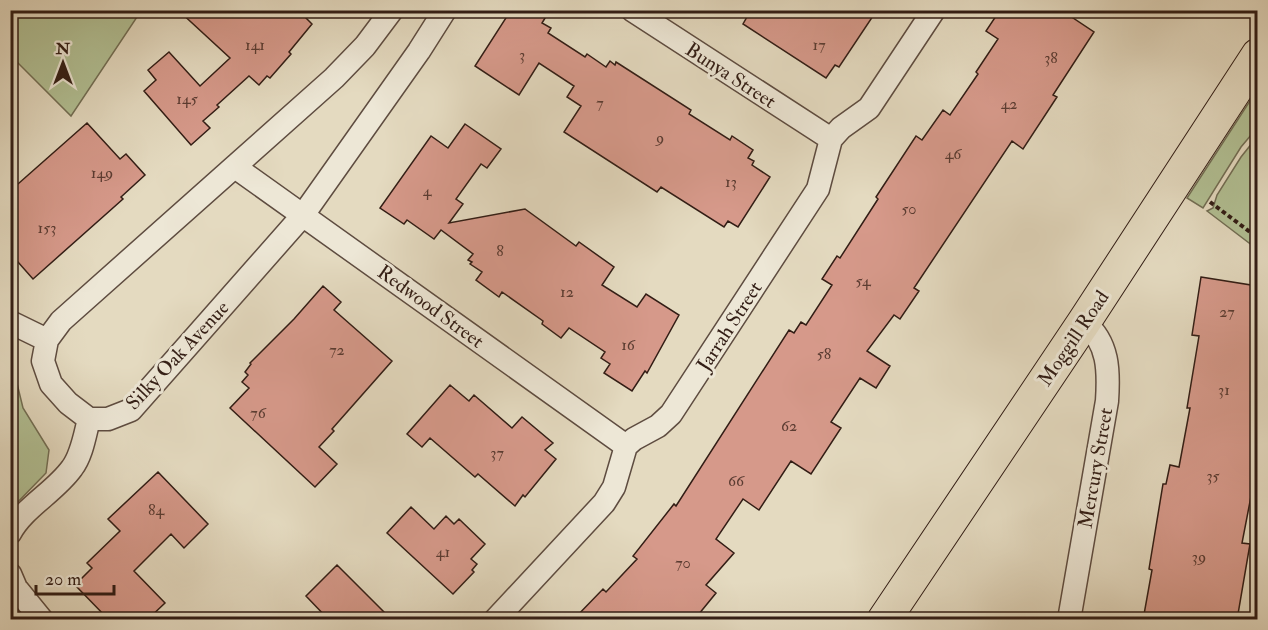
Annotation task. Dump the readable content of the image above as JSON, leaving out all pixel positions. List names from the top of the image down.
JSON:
{
  "streets": {
    "main road": ["Moggill Road"],
    "street": [
      "Bunya Street",
      "Redwood Street",
      "Jarrah Street",
      "Silky Oak Avenue",
      "Mercury Street"
    ]
  },
  "crossings": [
    ["Bunya Street", "Jarrah Street"],
    ["Redwood Street", "Jarrah Street"],
    ["Redwood Street", "Silky Oak Avenue"],
    ["Moggill Road", "Mercury Street"]
  ],
  "house_numbers": [
    "141",
    "17",
    "3",
    "38",
    "145",
    "7",
    "42",
    "9",
    "46",
    "149",
    "13",
    "4",
    "50",
    "153",
    "8",
    "54",
    "12",
    "27",
    "16",
    "72",
    "58",
    "31",
    "76",
    "62",
    "37",
    "35",
    "66",
    "84",
    "41",
    "39",
    "70"
  ],
  "scale_bar": "20 m",
  "north": "top"
}
